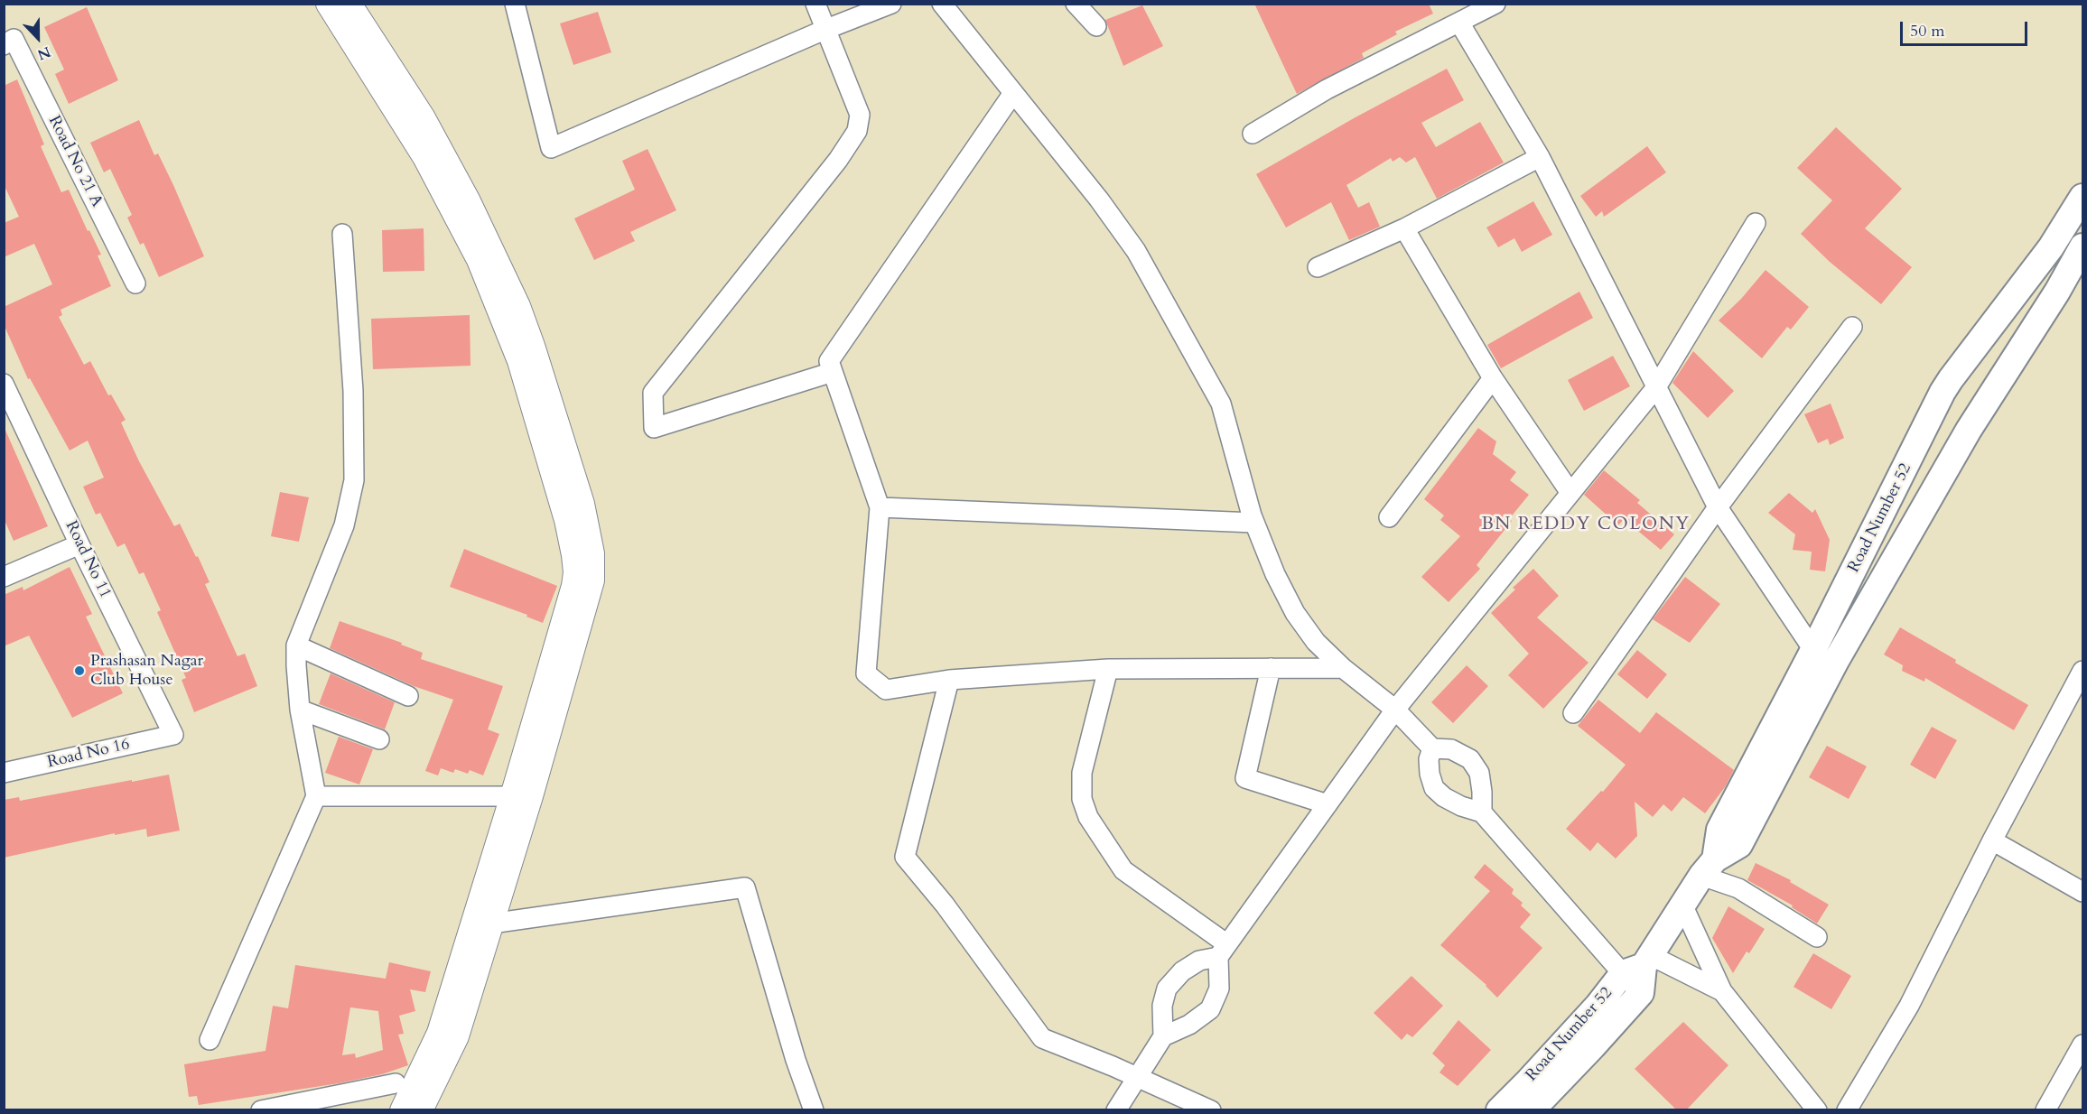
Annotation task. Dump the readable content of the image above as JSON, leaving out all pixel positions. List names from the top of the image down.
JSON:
{
  "streets": {
    "main road": ["Road Number 52"],
    "street": ["Road No 21 A", "Road No 11", "Road No 16"]
  },
  "crossings": [
    ["Road No 11", "Road No 16"]
  ],
  "districts": ["BN REDDY COLONY"],
  "places": ["Prashasan Nagar Club House"],
  "scale_bar": "50 m",
  "north": "bottom"
}
